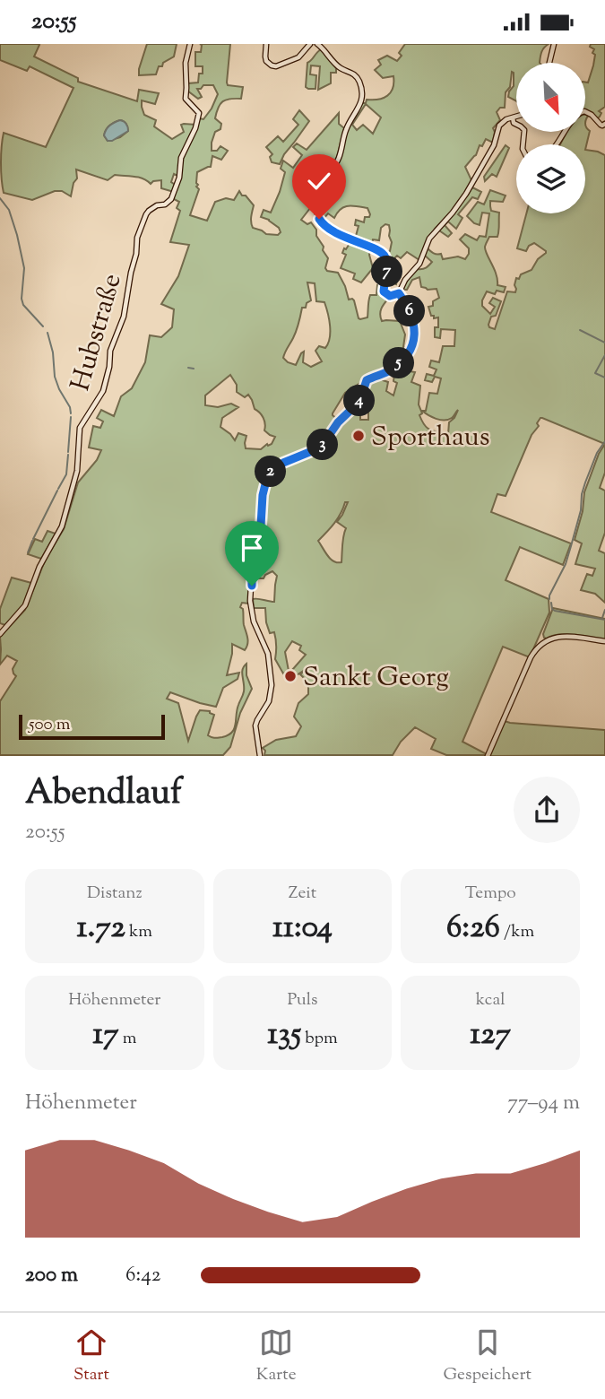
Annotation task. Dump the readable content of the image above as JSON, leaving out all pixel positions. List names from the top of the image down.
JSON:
{
  "streets": {
    "street": ["Hubstraße"]
  },
  "places": ["Sporthaus", "Sankt Georg"],
  "scale_bar": "500 m",
  "north": "bottom right",
  "page": {
    "status": "20:55",
    "pins": [
      "7",
      "6",
      "5",
      "4",
      "3",
      "2"
    ],
    "scale": "500 m",
    "heading": ["Abendlauf", "20:55"],
    "stats": [
      ["Distanz", "1.72 km"],
      ["Zeit", "11:04"],
      ["Tempo", "6:26 /km"],
      ["Höhenmeter", "17 m"],
      ["Puls", "135 bpm"],
      ["kcal", "127"]
    ],
    "chart": ["Höhenmeter", "77–94 m"],
    "list": [
      {
        "name": "200 m",
        "note": "6:42"
      }
    ],
    "tabs": ["Start", "Karte", "Gespeichert"]
  }
}
